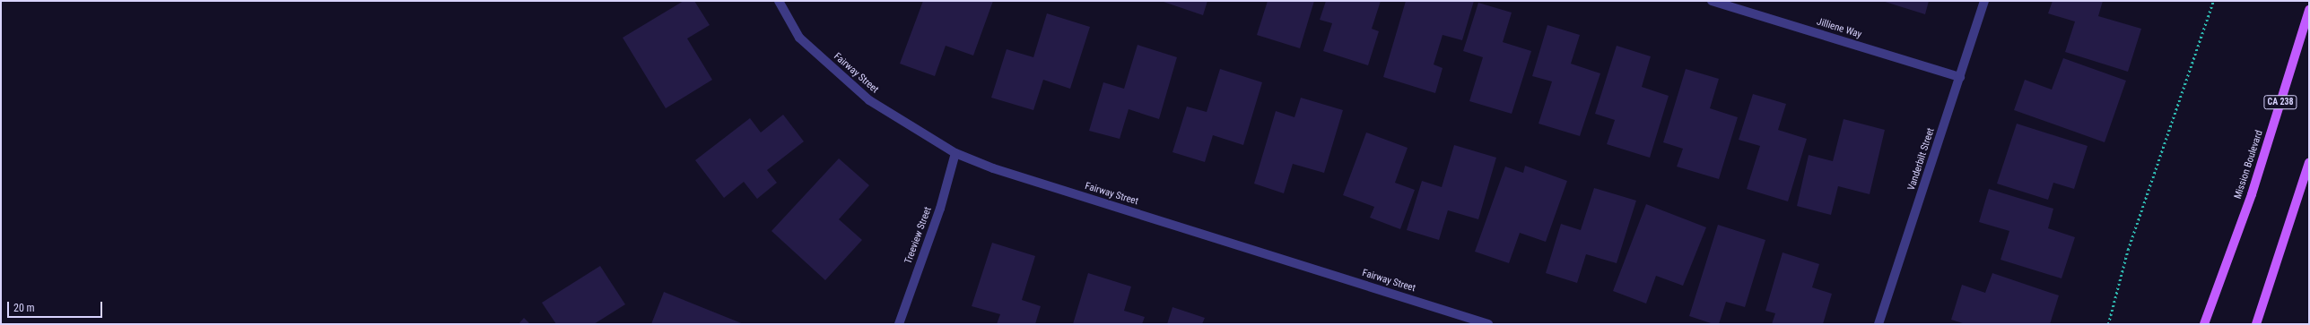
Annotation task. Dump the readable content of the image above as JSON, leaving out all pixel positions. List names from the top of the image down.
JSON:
{
  "streets": {
    "main road": ["CA 238", "Mission Boulevard"],
    "street": [
      "Jilliene Way",
      "Fairway Street",
      "Vanderbilt Street",
      "Treeview Street"
    ]
  },
  "crossings": [
    ["Jilliene Way", "Vanderbilt Street"],
    ["Fairway Street", "Treeview Street"]
  ],
  "scale_bar": "20 m"
}
